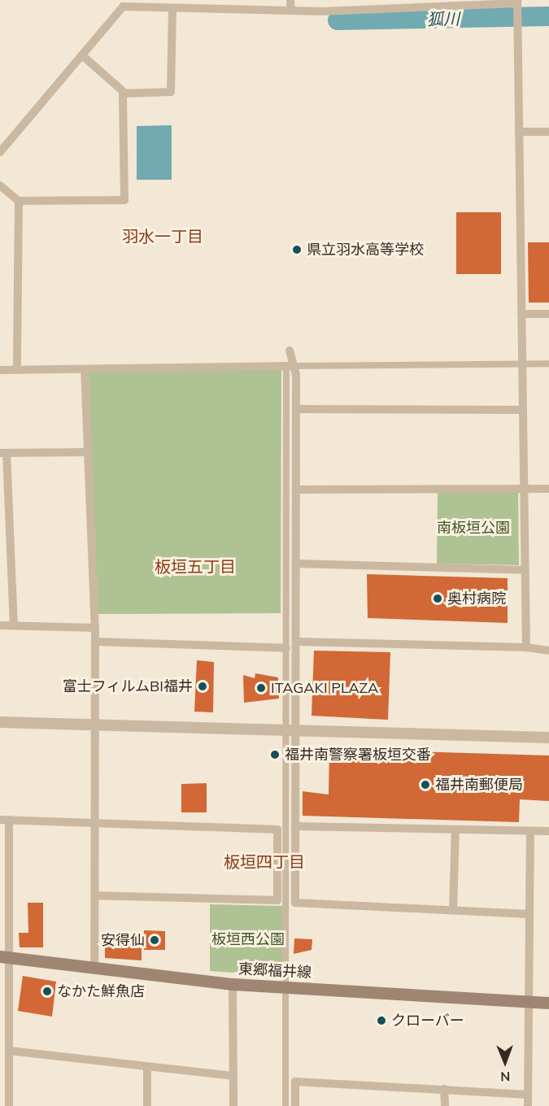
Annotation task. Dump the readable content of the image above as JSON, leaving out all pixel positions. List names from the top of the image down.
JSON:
{
  "streets": {
    "main road": ["東郷福井線"]
  },
  "districts": ["羽水一丁目", "板垣五丁目", "板垣四丁目"],
  "water": ["狐川"],
  "parks": ["南板垣公園", "板垣西公園"],
  "places": [
    "県立羽水高等学校",
    "奥村病院",
    "富士フィルムBI福井",
    "ITAGAKI PLAZA",
    "福井南警察署板垣交番",
    "福井南郵便局",
    "安得仙",
    "なかた鮮魚店",
    "クローバー"
  ],
  "north": "bottom"
}
